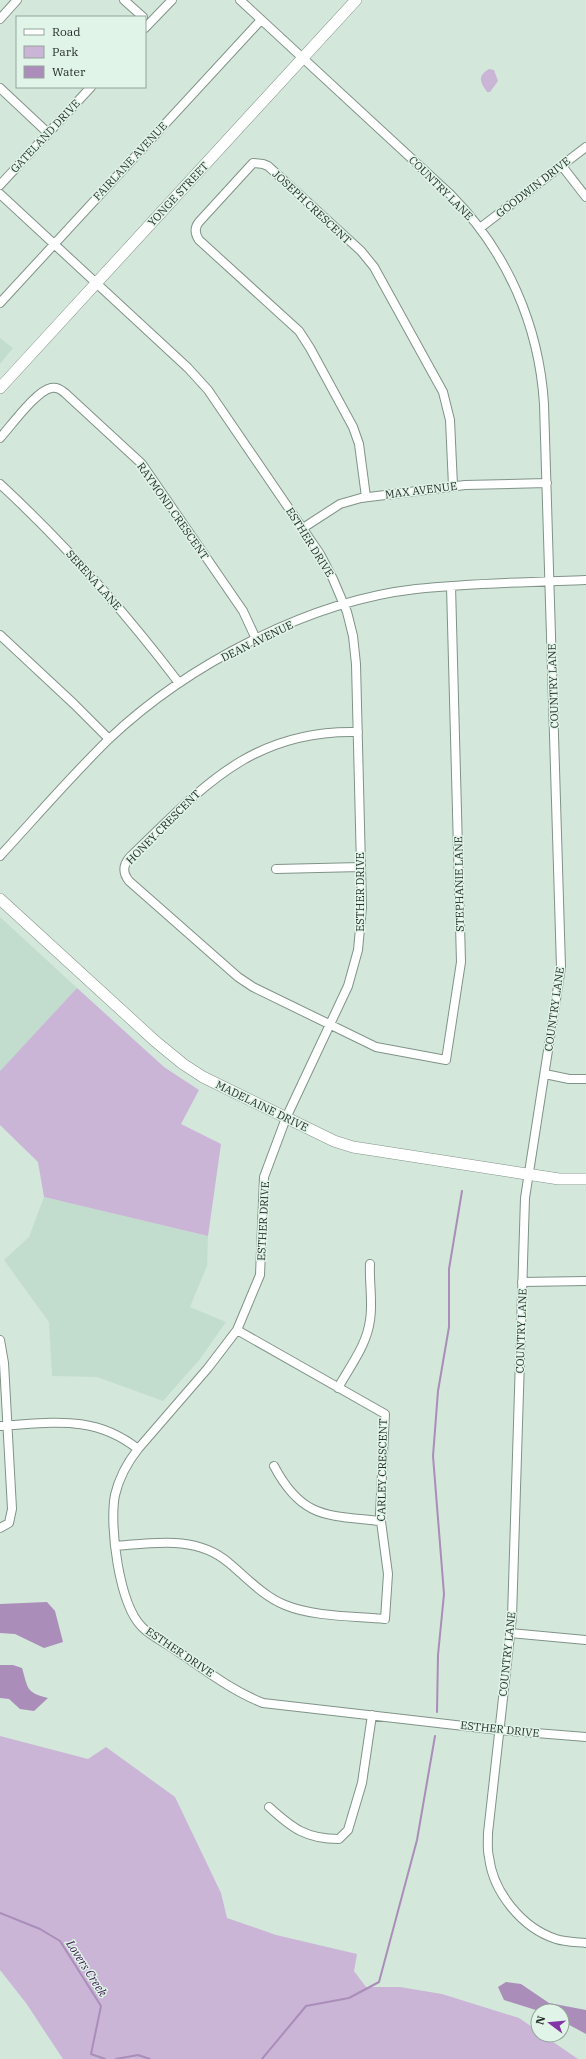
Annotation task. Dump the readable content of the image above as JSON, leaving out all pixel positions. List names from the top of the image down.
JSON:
{
  "streets": {
    "main road": ["YONGE STREET", "MADELAINE DRIVE"],
    "street": [
      "GATELAND DRIVE",
      "FAIRLANE AVENUE",
      "GOODWIN DRIVE",
      "COUNTRY LANE",
      "JOSEPH CRESCENT",
      "MAX AVENUE",
      "RAYMOND CRESCENT",
      "ESTHER DRIVE",
      "SERENA LANE",
      "DEAN AVENUE",
      "HONEY CRESCENT",
      "STEPHANIE LANE",
      "CARLEY CRESCENT"
    ]
  },
  "crossings": [
    ["FAIRLANE AVENUE", "COUNTRY LANE"],
    ["FAIRLANE AVENUE", "ESTHER DRIVE"],
    ["GOODWIN DRIVE", "COUNTRY LANE"],
    ["COUNTRY LANE", "YONGE STREET"],
    ["COUNTRY LANE", "MAX AVENUE"],
    ["COUNTRY LANE", "ESTHER DRIVE"],
    ["COUNTRY LANE", "DEAN AVENUE"],
    ["COUNTRY LANE", "MADELAINE DRIVE"],
    ["YONGE STREET", "ESTHER DRIVE"],
    ["JOSEPH CRESCENT", "MAX AVENUE"],
    ["MAX AVENUE", "ESTHER DRIVE"],
    ["RAYMOND CRESCENT", "DEAN AVENUE"],
    ["ESTHER DRIVE", "DEAN AVENUE"],
    ["ESTHER DRIVE", "HONEY CRESCENT"],
    ["ESTHER DRIVE", "STEPHANIE LANE"],
    ["ESTHER DRIVE", "MADELAINE DRIVE"],
    ["ESTHER DRIVE", "CARLEY CRESCENT"],
    ["SERENA LANE", "DEAN AVENUE"],
    ["DEAN AVENUE", "STEPHANIE LANE"],
    ["HONEY CRESCENT", "STEPHANIE LANE"]
  ],
  "water": ["Lovers Creek"],
  "legend": ["Road", "Park", "Water"],
  "north": "left"
}
